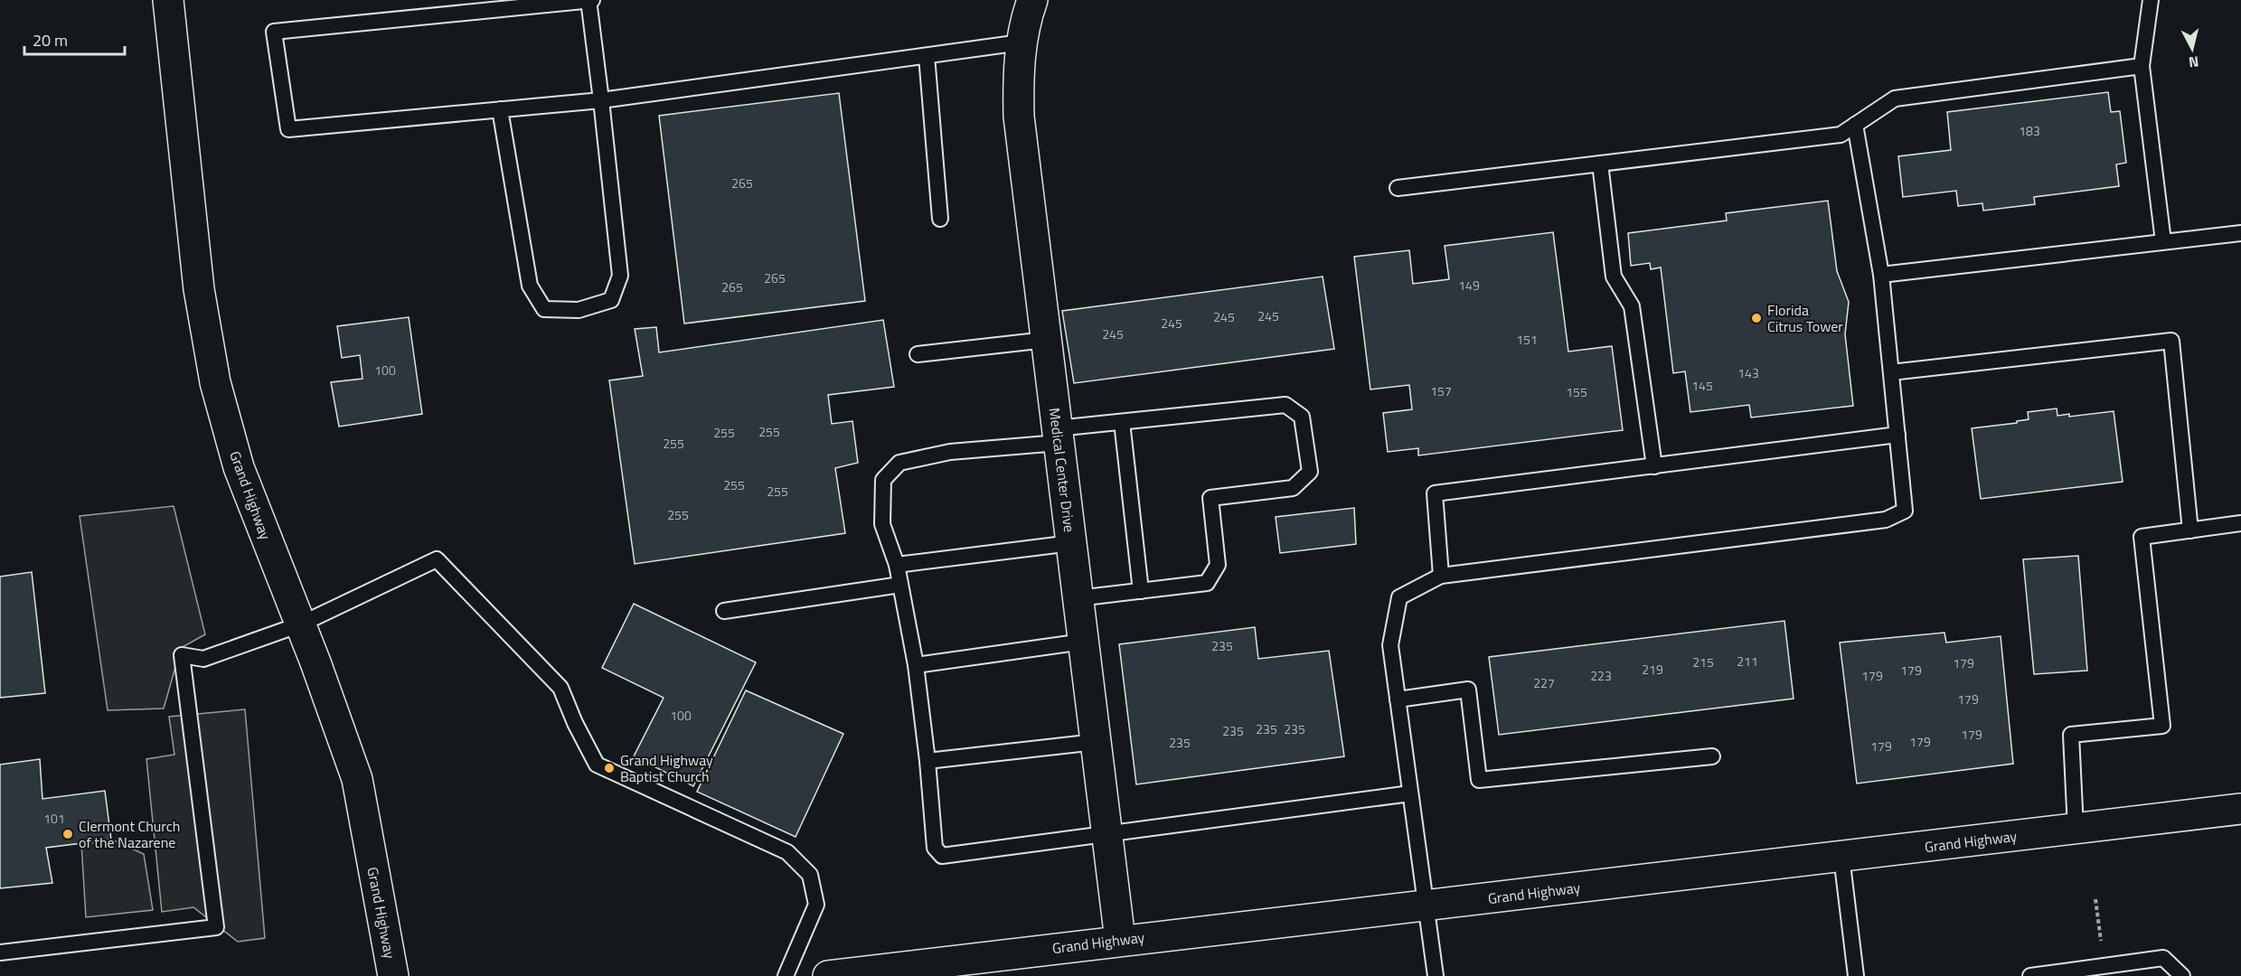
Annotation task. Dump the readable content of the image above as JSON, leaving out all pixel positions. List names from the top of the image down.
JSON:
{
  "streets": {
    "street": ["Medical Center Drive", "Grand Highway"]
  },
  "crossings": [
    ["Medical Center Drive", "Grand Highway"]
  ],
  "places": ["Florida Citrus Tower", "Grand Highway Baptist Church", "Clermont Church of the Nazarene"],
  "house_numbers": [
    "183",
    "265",
    "265",
    "149",
    "265",
    "245",
    "245",
    "245",
    "245",
    "151",
    "100",
    "143",
    "145",
    "157",
    "155",
    "255",
    "255",
    "255",
    "255",
    "255",
    "255",
    "235",
    "211",
    "215",
    "179",
    "219",
    "179",
    "223",
    "179",
    "227",
    "179",
    "100",
    "235",
    "235",
    "235",
    "179",
    "179",
    "235",
    "179",
    "101"
  ],
  "scale_bar": "20 m",
  "north": "bottom"
}
